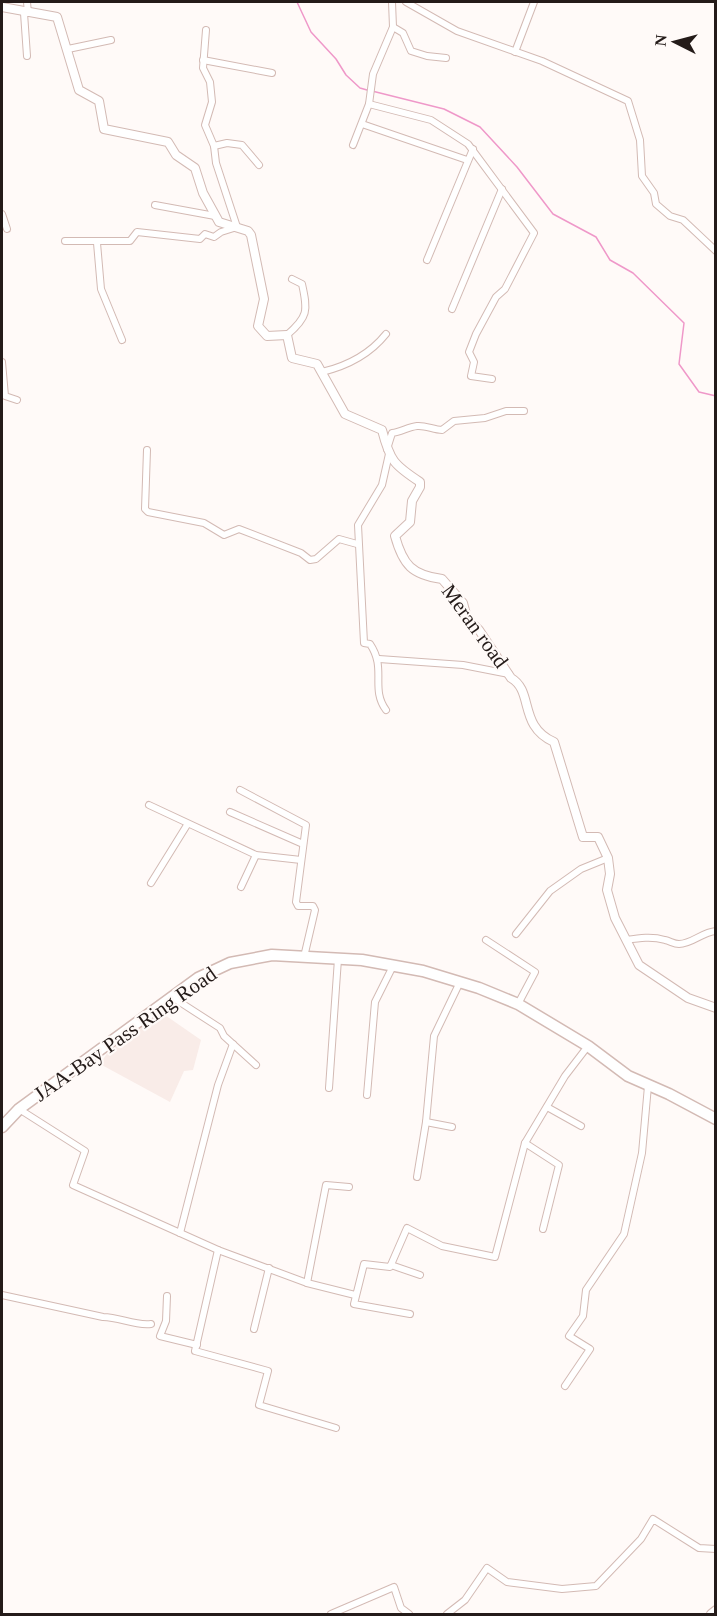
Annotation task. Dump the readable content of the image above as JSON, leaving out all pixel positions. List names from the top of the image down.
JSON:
{
  "streets": {
    "highway": ["JAA-Bay Pass Ring Road"],
    "street": ["Meran road"]
  },
  "north": "left"
}
